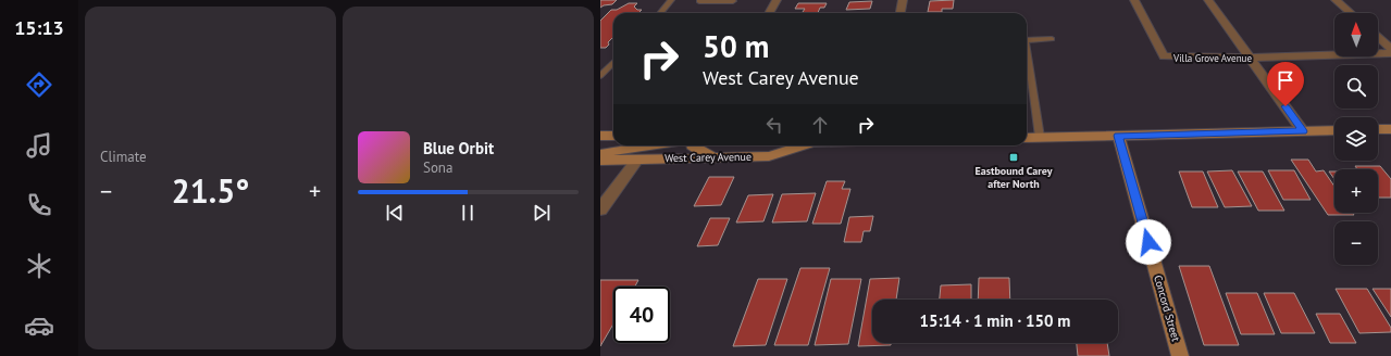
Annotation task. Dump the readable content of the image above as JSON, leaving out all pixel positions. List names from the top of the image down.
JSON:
{
  "streets": {
    "main road": ["West Carey Avenue", "Concord Street"],
    "street": ["Villa Grove Avenue"]
  },
  "places": {
    "transit": ["Eastbound Carey after North"]
  },
  "north": "top",
  "page": {
    "tabs": "15:13",
    "tile": "Climate",
    "map_buttons": ["+", "−"],
    "turn": ["50 m", "West Carey Avenue"],
    "song": ["Blue Orbit", "Sona"],
    "heat": ["−", "21.5°", "+"],
    "limit": "40",
    "trip": "15:14 · 1 min · 150 m"
  }
}
